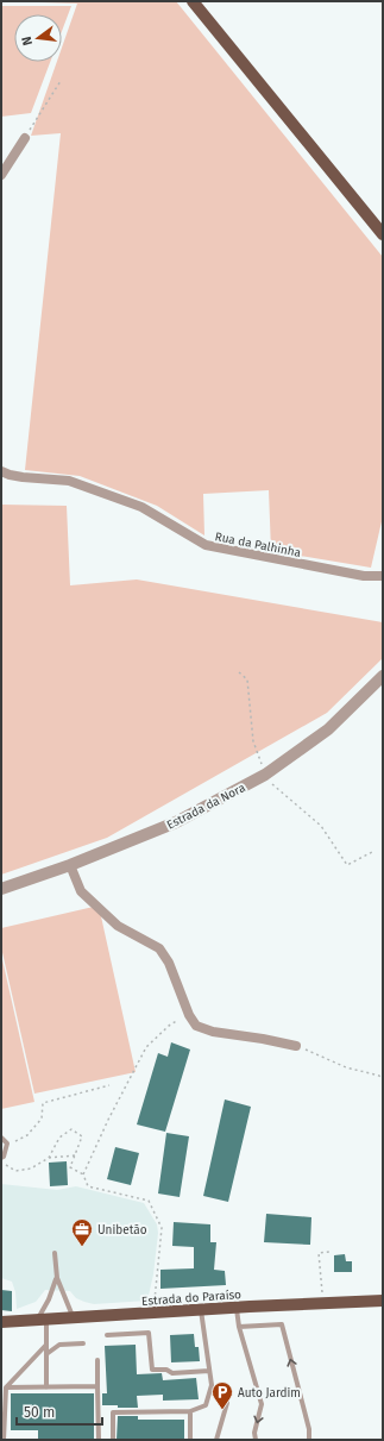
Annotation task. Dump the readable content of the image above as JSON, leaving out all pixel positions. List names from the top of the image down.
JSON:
{
  "streets": {
    "main road": ["Estrada do Paraíso"],
    "street": ["Rua da Palhinha", "Estrada da Nora"]
  },
  "places": {
    "office": ["Unibetão"],
    "parking": ["Auto Jardim"]
  },
  "scale_bar": "50 m",
  "north": "left"
}
